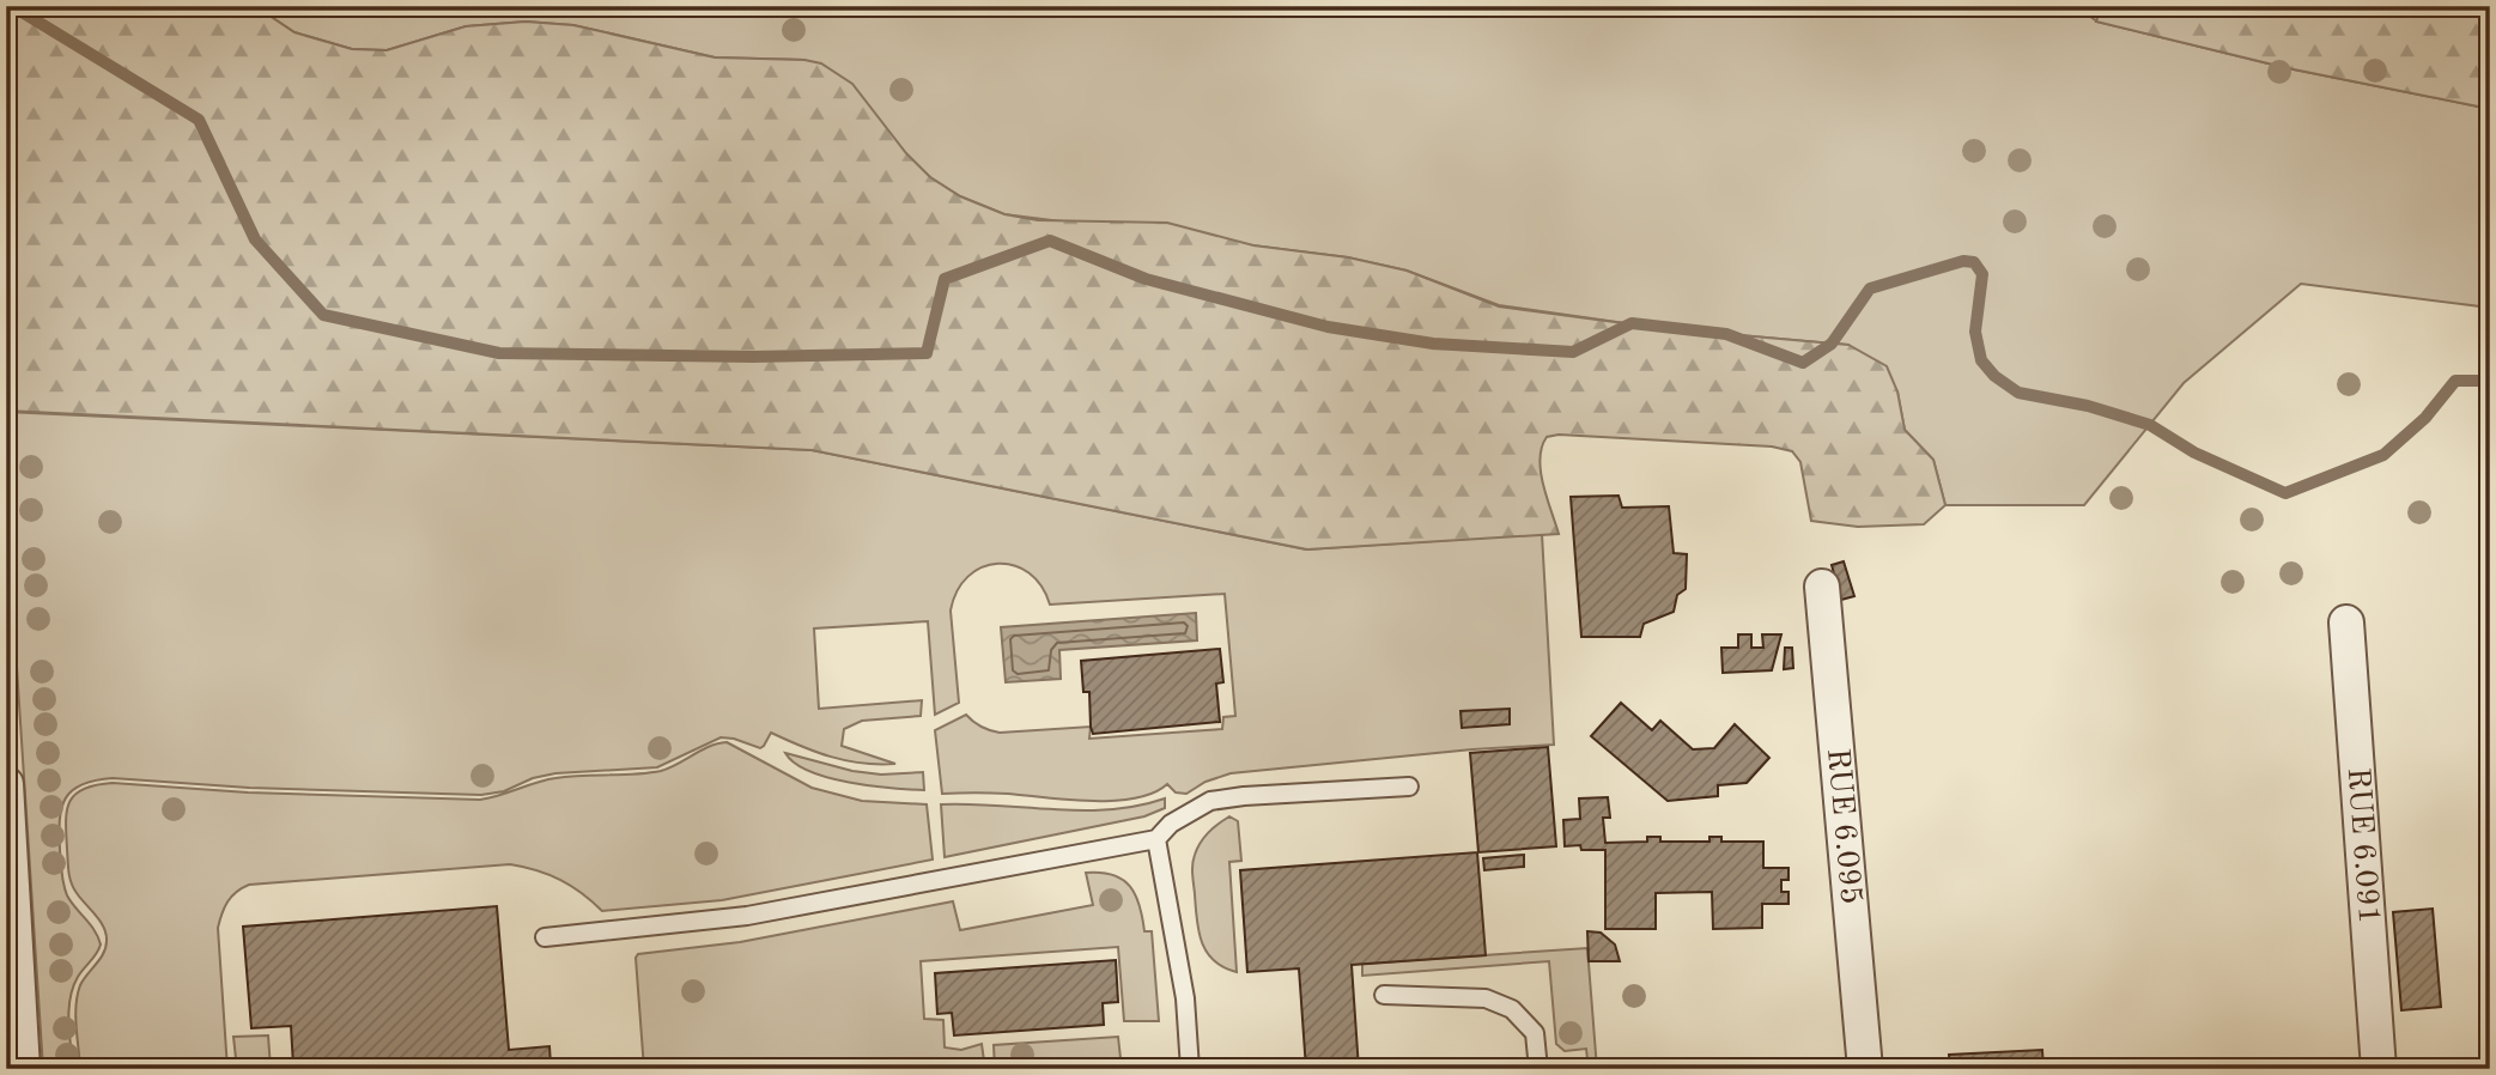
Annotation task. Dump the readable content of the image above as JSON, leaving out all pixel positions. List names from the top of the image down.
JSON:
{
  "streets": {
    "street": ["RUE 6.095", "RUE 6.091"]
  }
}
